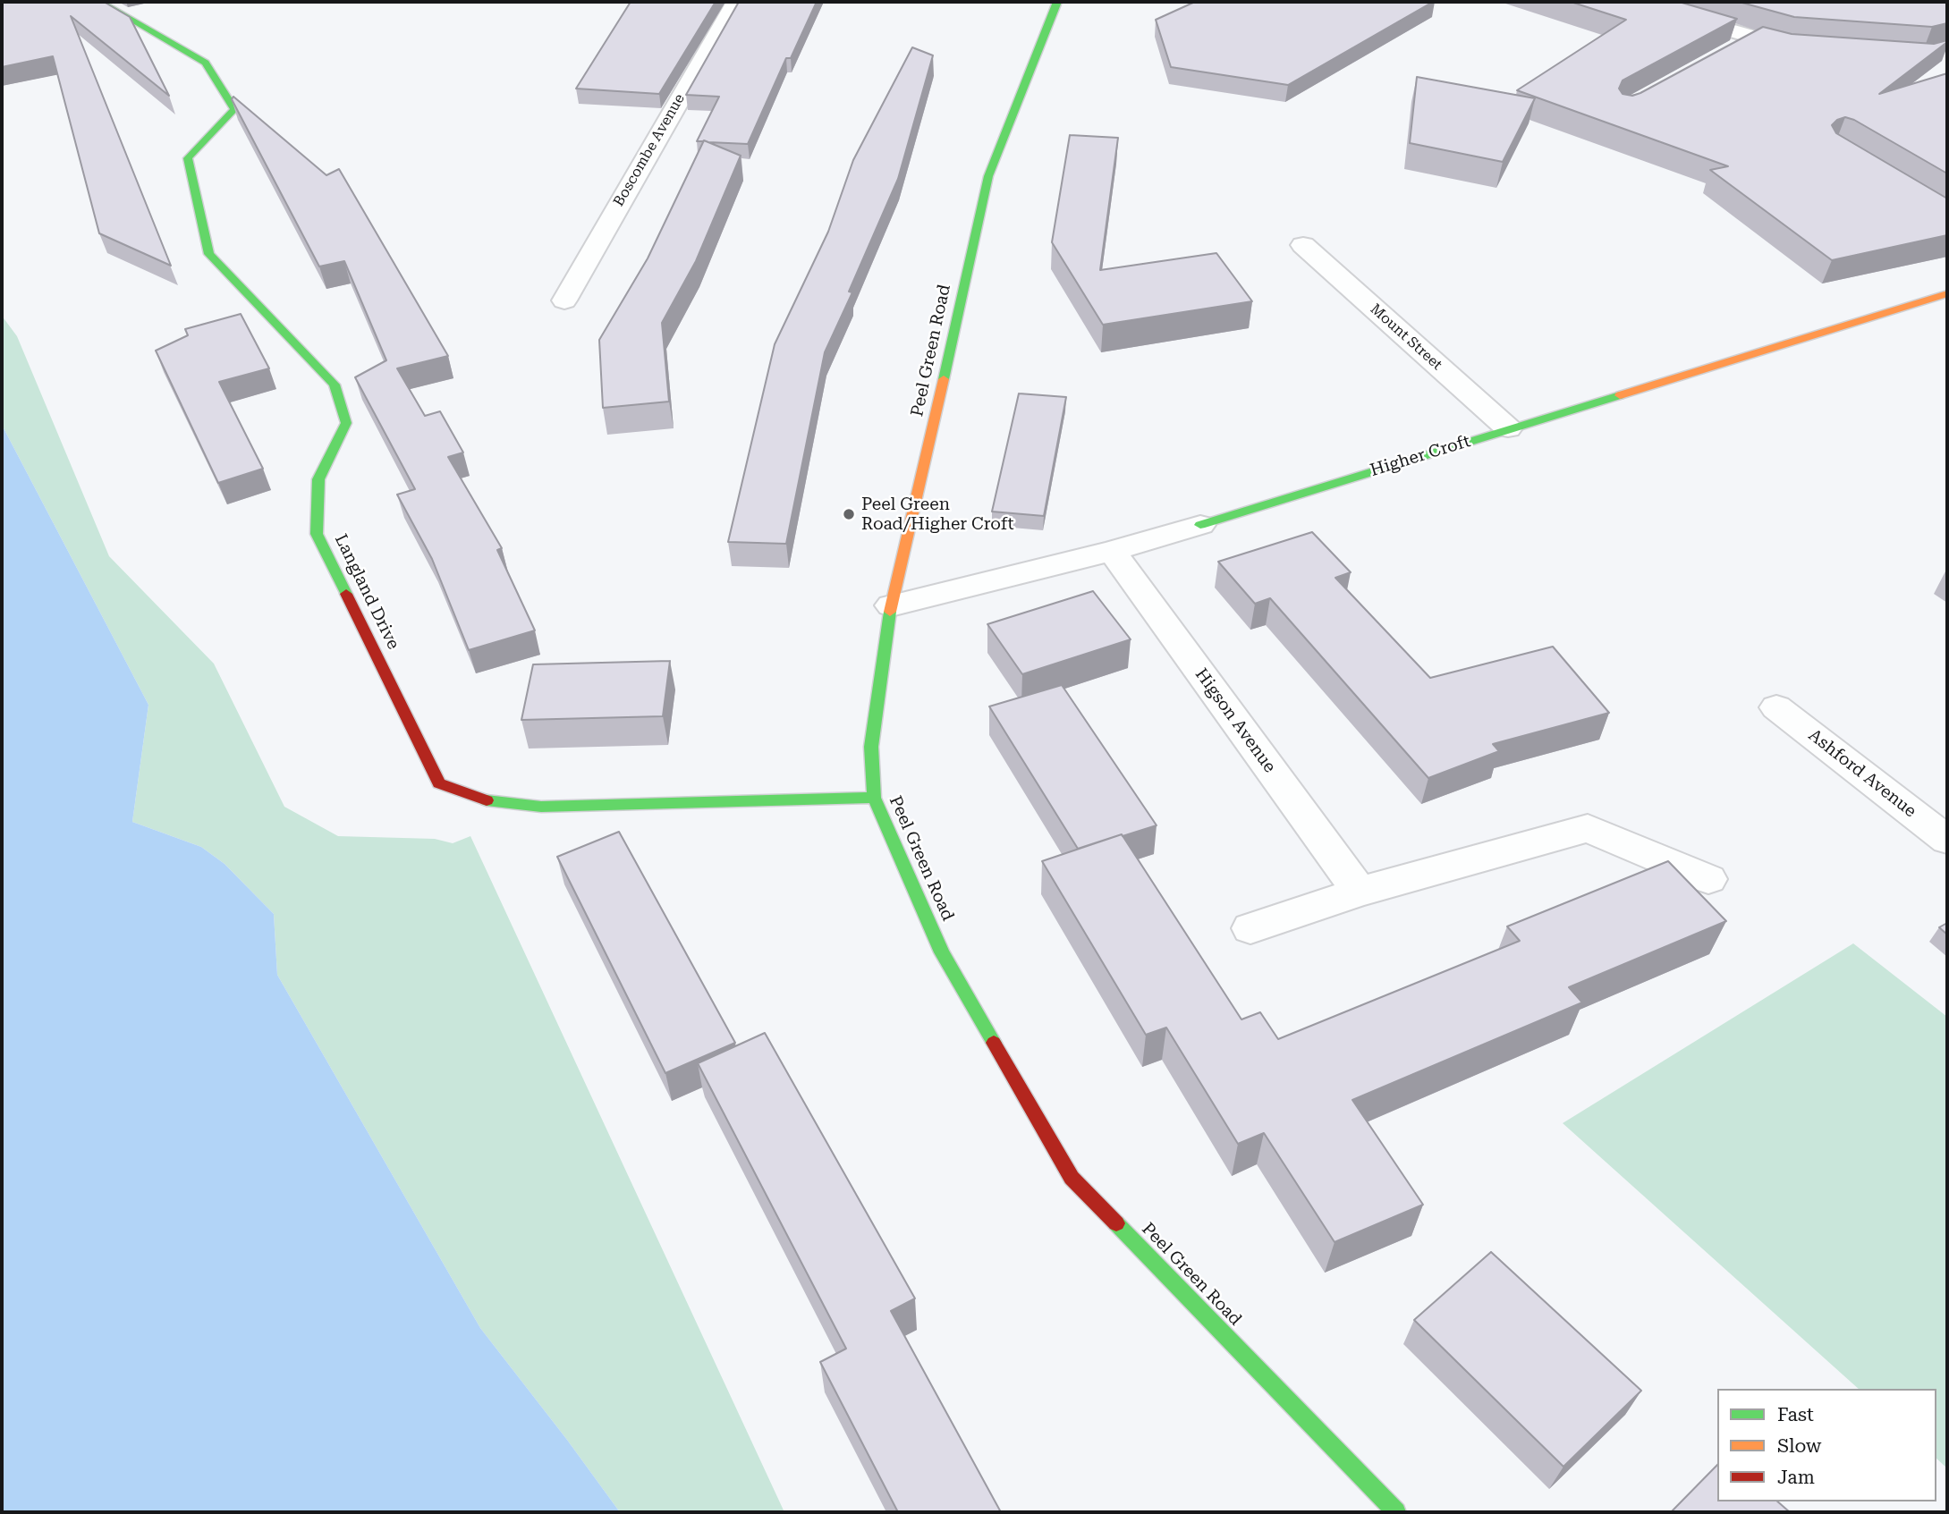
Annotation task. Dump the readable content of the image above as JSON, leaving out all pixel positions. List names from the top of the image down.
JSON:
{
  "streets": {
    "street": [
      "Boscombe Avenue",
      "Mount Street",
      "Peel Green Road",
      "Higher Croft",
      "Langland Drive",
      "Higson Avenue",
      "Ashford Avenue"
    ]
  },
  "crossings": [
    ["Mount Street", "Higher Croft"],
    ["Peel Green Road", "Higher Croft"],
    ["Peel Green Road", "Langland Drive"],
    ["Higher Croft", "Higson Avenue"]
  ],
  "places": ["Peel Green Road/Higher Croft"],
  "legend": ["Fast", "Slow", "Jam"]
}
